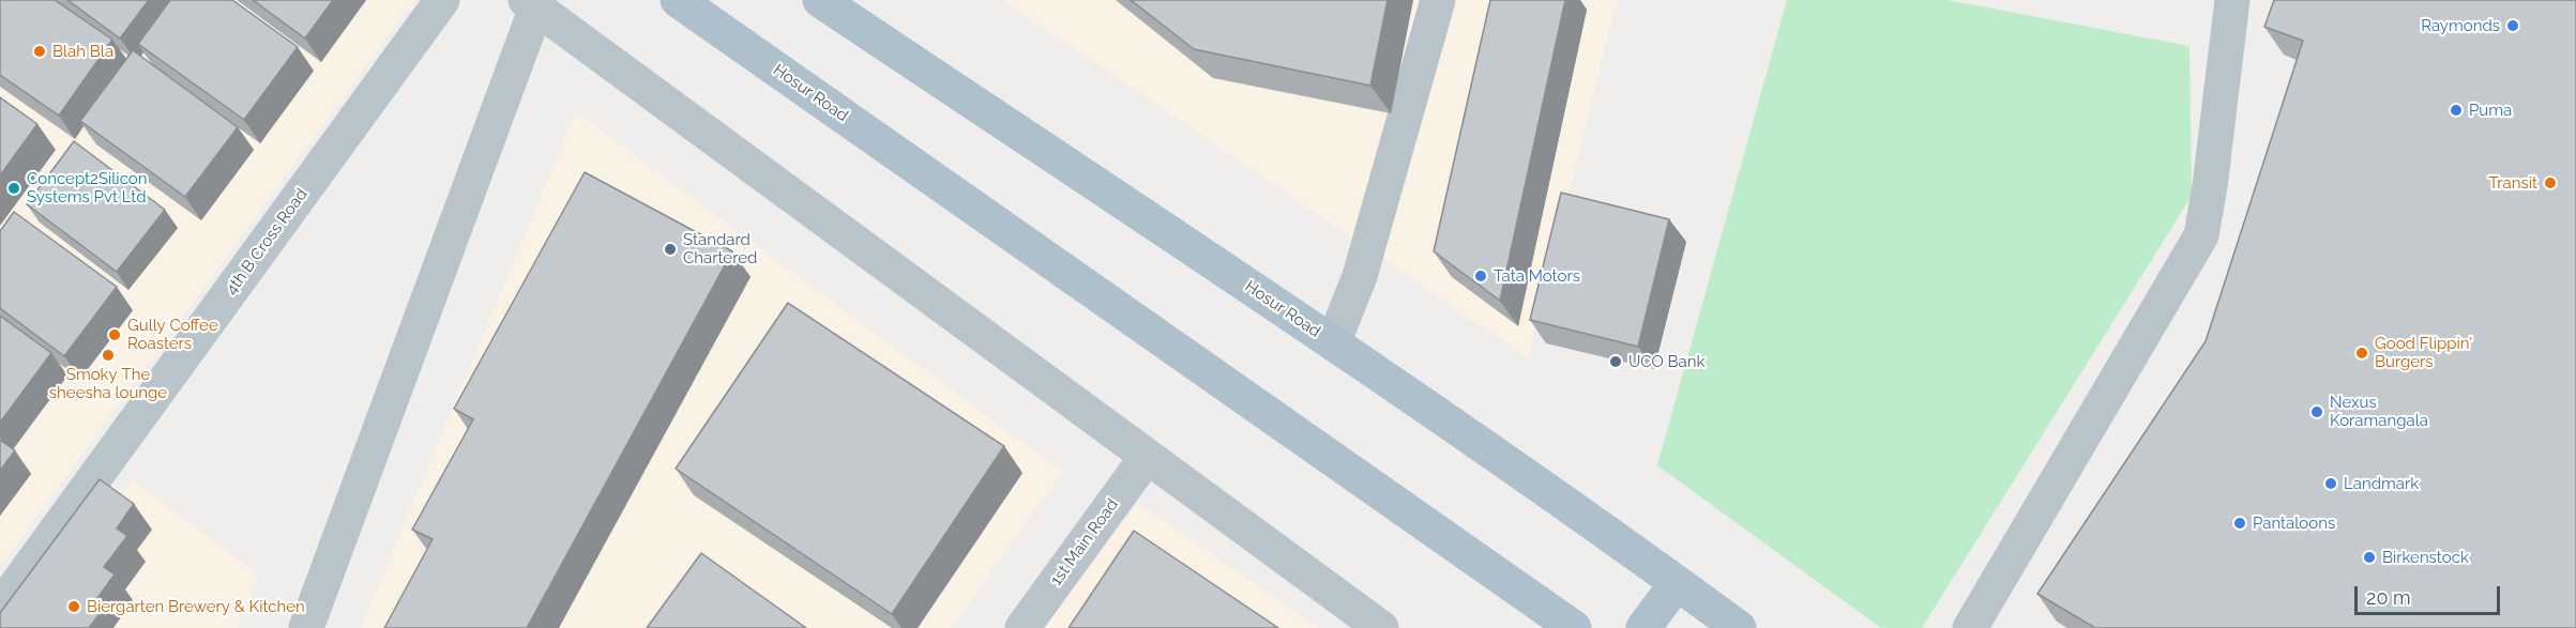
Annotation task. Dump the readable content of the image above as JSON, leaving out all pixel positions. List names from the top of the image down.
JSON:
{
  "streets": {
    "main road": ["Hosur Road"],
    "street": ["4th B Cross Road", "1st Main Road"]
  },
  "places": [
    "Raymonds",
    "Blah Bla",
    "Puma",
    "Transit",
    "Concept2Silicon Systems Pvt Ltd",
    "Standard Chartered",
    "Tata Motors",
    "Gully Coffee Roasters",
    "Good Flippin' Burgers",
    "Smoky The sheesha lounge",
    "UCO Bank",
    "Nexus Koramangala",
    "Landmark",
    "Pantaloons",
    "Birkenstock",
    "Biergarten Brewery & Kitchen"
  ],
  "scale_bar": "20 m"
}
